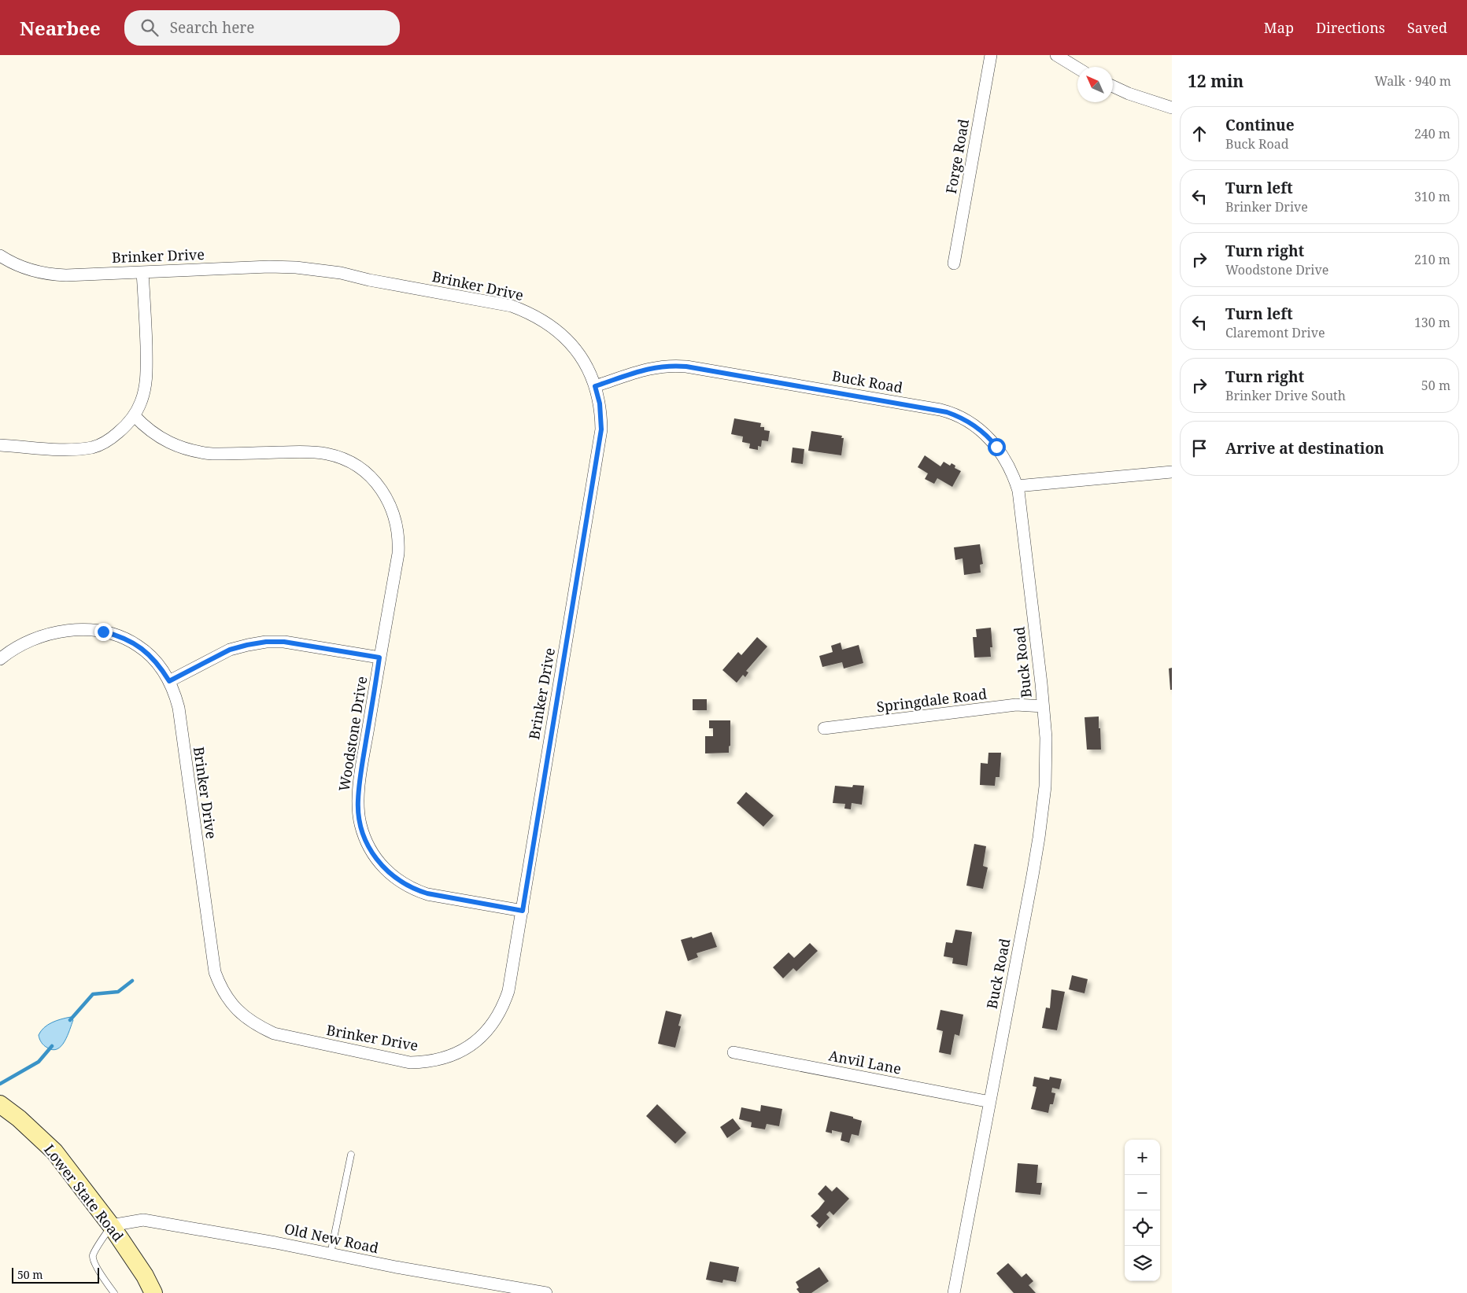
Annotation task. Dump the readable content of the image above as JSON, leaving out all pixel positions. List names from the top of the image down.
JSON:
{
  "streets": {
    "street": [
      "Forge Road",
      "Brinker Drive",
      "Buck Road",
      "Springdale Road",
      "Woodstone Drive",
      "Anvil Lane",
      "Lower State Road",
      "Old New Road"
    ]
  },
  "crossings": [
    ["Brinker Drive", "Buck Road"],
    ["Brinker Drive", "Woodstone Drive"],
    ["Buck Road", "Springdale Road"],
    ["Buck Road", "Anvil Lane"],
    ["Lower State Road", "Old New Road"]
  ],
  "scale_bar": "50 m",
  "north": "top left",
  "page": {
    "header": "Nearbee",
    "search": "Search here",
    "nav": ["Map", "Directions", "Saved"],
    "heading": ["12 min", "Walk · 940 m"],
    "list": [
      ["Continue", "Buck Road", "240 m"],
      ["Turn left", "Brinker Drive", "310 m"],
      ["Turn right", "Woodstone Drive", "210 m"],
      ["Turn left", "Claremont Drive", "130 m"],
      ["Turn right", "Brinker Drive South", "50 m"],
      "Arrive at destination"
    ],
    "map_buttons": ["+", "−"],
    "scale": "50 m"
  }
}
